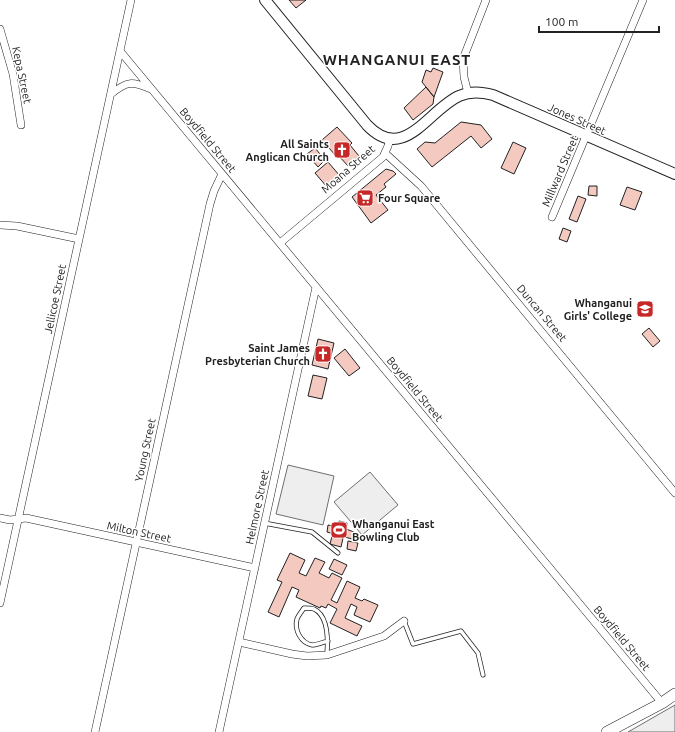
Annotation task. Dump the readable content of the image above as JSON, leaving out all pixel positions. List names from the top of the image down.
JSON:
{
  "streets": {
    "main road": ["Jones Street"],
    "street": [
      "Kepa Street",
      "Boydfield Street",
      "Moana Street",
      "Millward Street",
      "Jellicoe Street",
      "Duncan Street",
      "Young Street",
      "Helmore Street",
      "Milton Street"
    ]
  },
  "crossings": [
    ["Jones Street", "Millward Street"],
    ["Boydfield Street", "Moana Street"],
    ["Boydfield Street", "Jellicoe Street"],
    ["Boydfield Street", "Young Street"],
    ["Boydfield Street", "Helmore Street"],
    ["Moana Street", "Duncan Street"],
    ["Jellicoe Street", "Milton Street"],
    ["Young Street", "Milton Street"],
    ["Helmore Street", "Milton Street"]
  ],
  "districts": ["WHANGANUI EAST"],
  "places": {
    "church": ["All Saints Anglican Church", "Saint James Presbyterian Church"],
    "supermarket": ["Four Square"],
    "school or university": ["Whanganui Girls' College"],
    "sports": ["Whanganui East Bowling Club"]
  },
  "scale_bar": "100 m"
}
